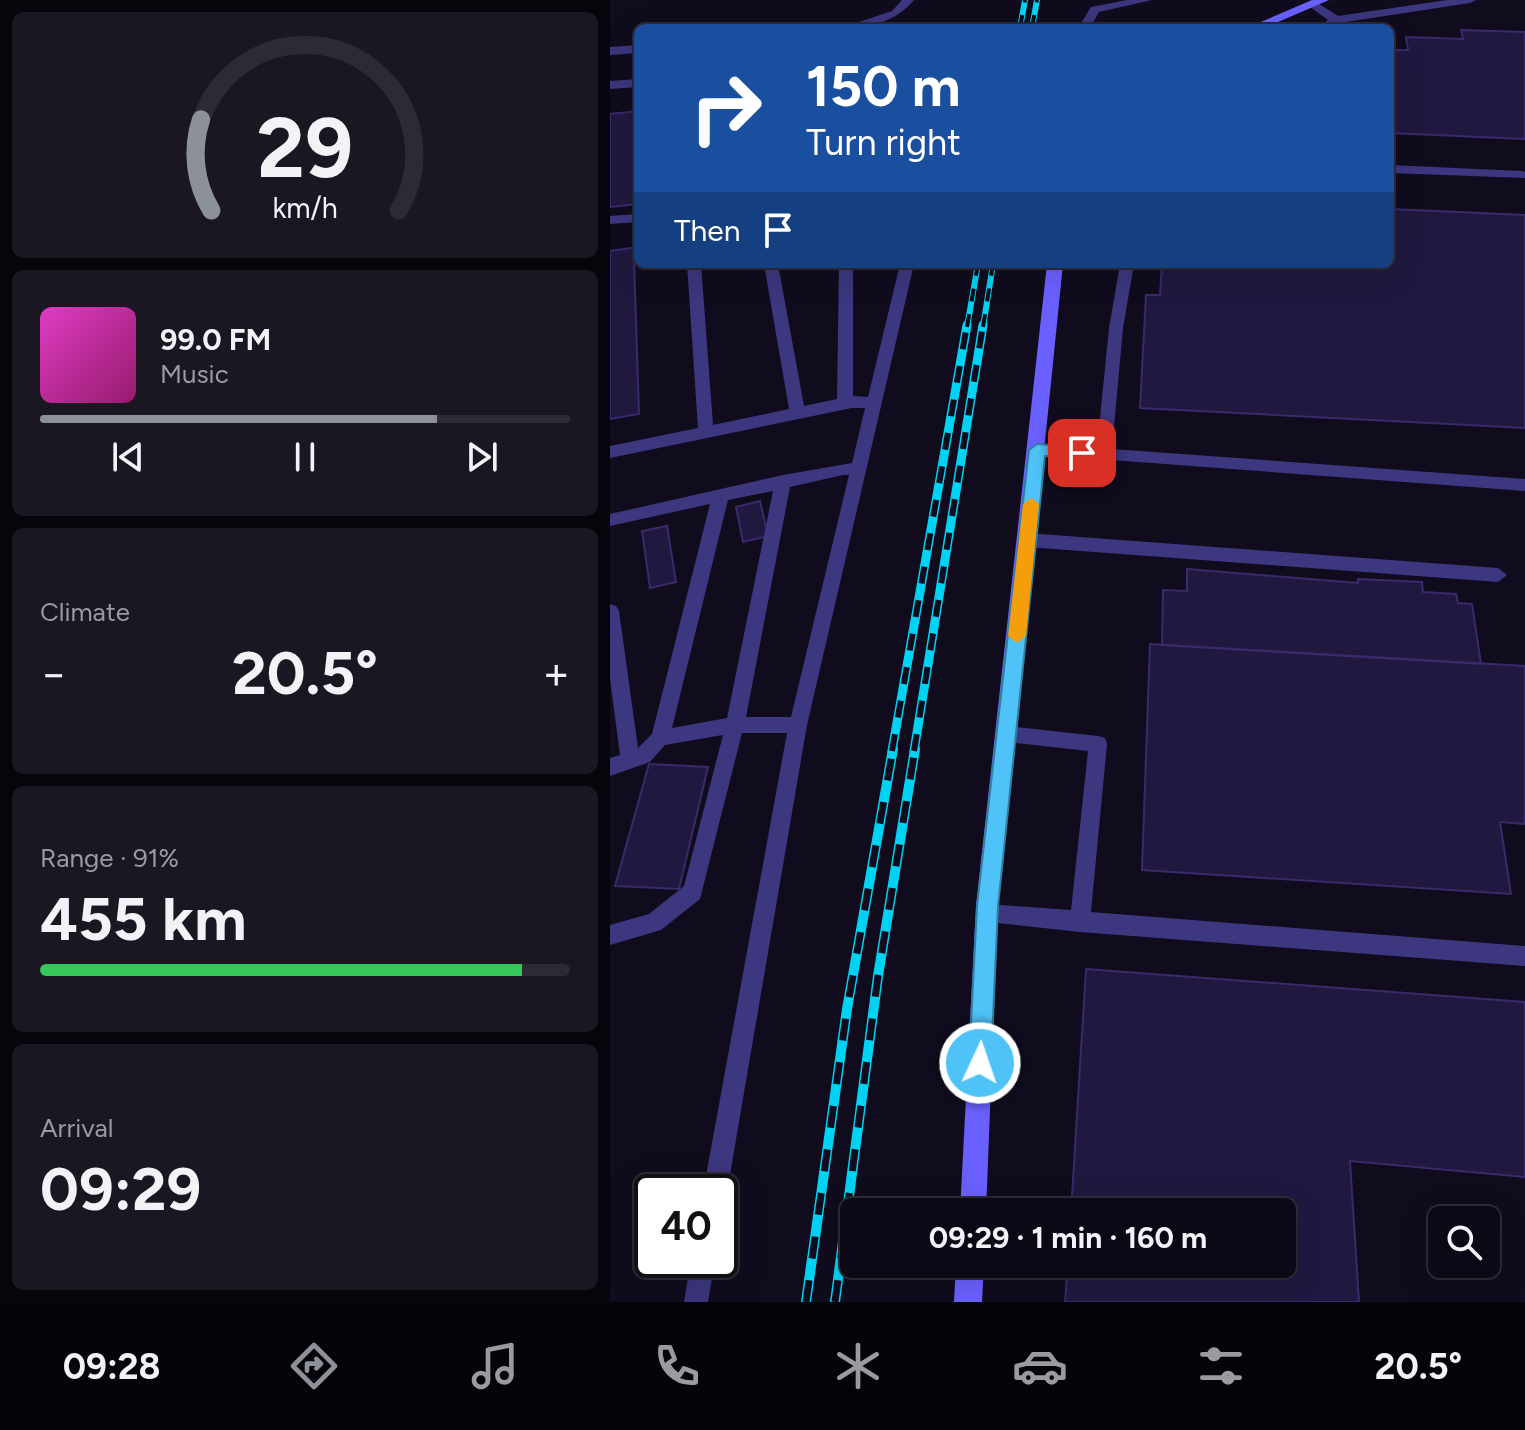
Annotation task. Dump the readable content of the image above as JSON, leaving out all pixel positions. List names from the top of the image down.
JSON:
{
  "page": {
    "turn": ["150 m", "Turn right"],
    "then": "Then",
    "song": ["99.0 FM", "Music"],
    "tile": [
      "Climate",
      ["Range · 91%", "455 km"],
      ["Arrival", "09:29"]
    ],
    "heat": ["−", "20.5°", "+"],
    "limit": "40",
    "trip": "09:29 · 1 min · 160 m",
    "tabs": ["09:28", "20.5°"],
    "gauge": ["29", "km/h"]
  }
}
